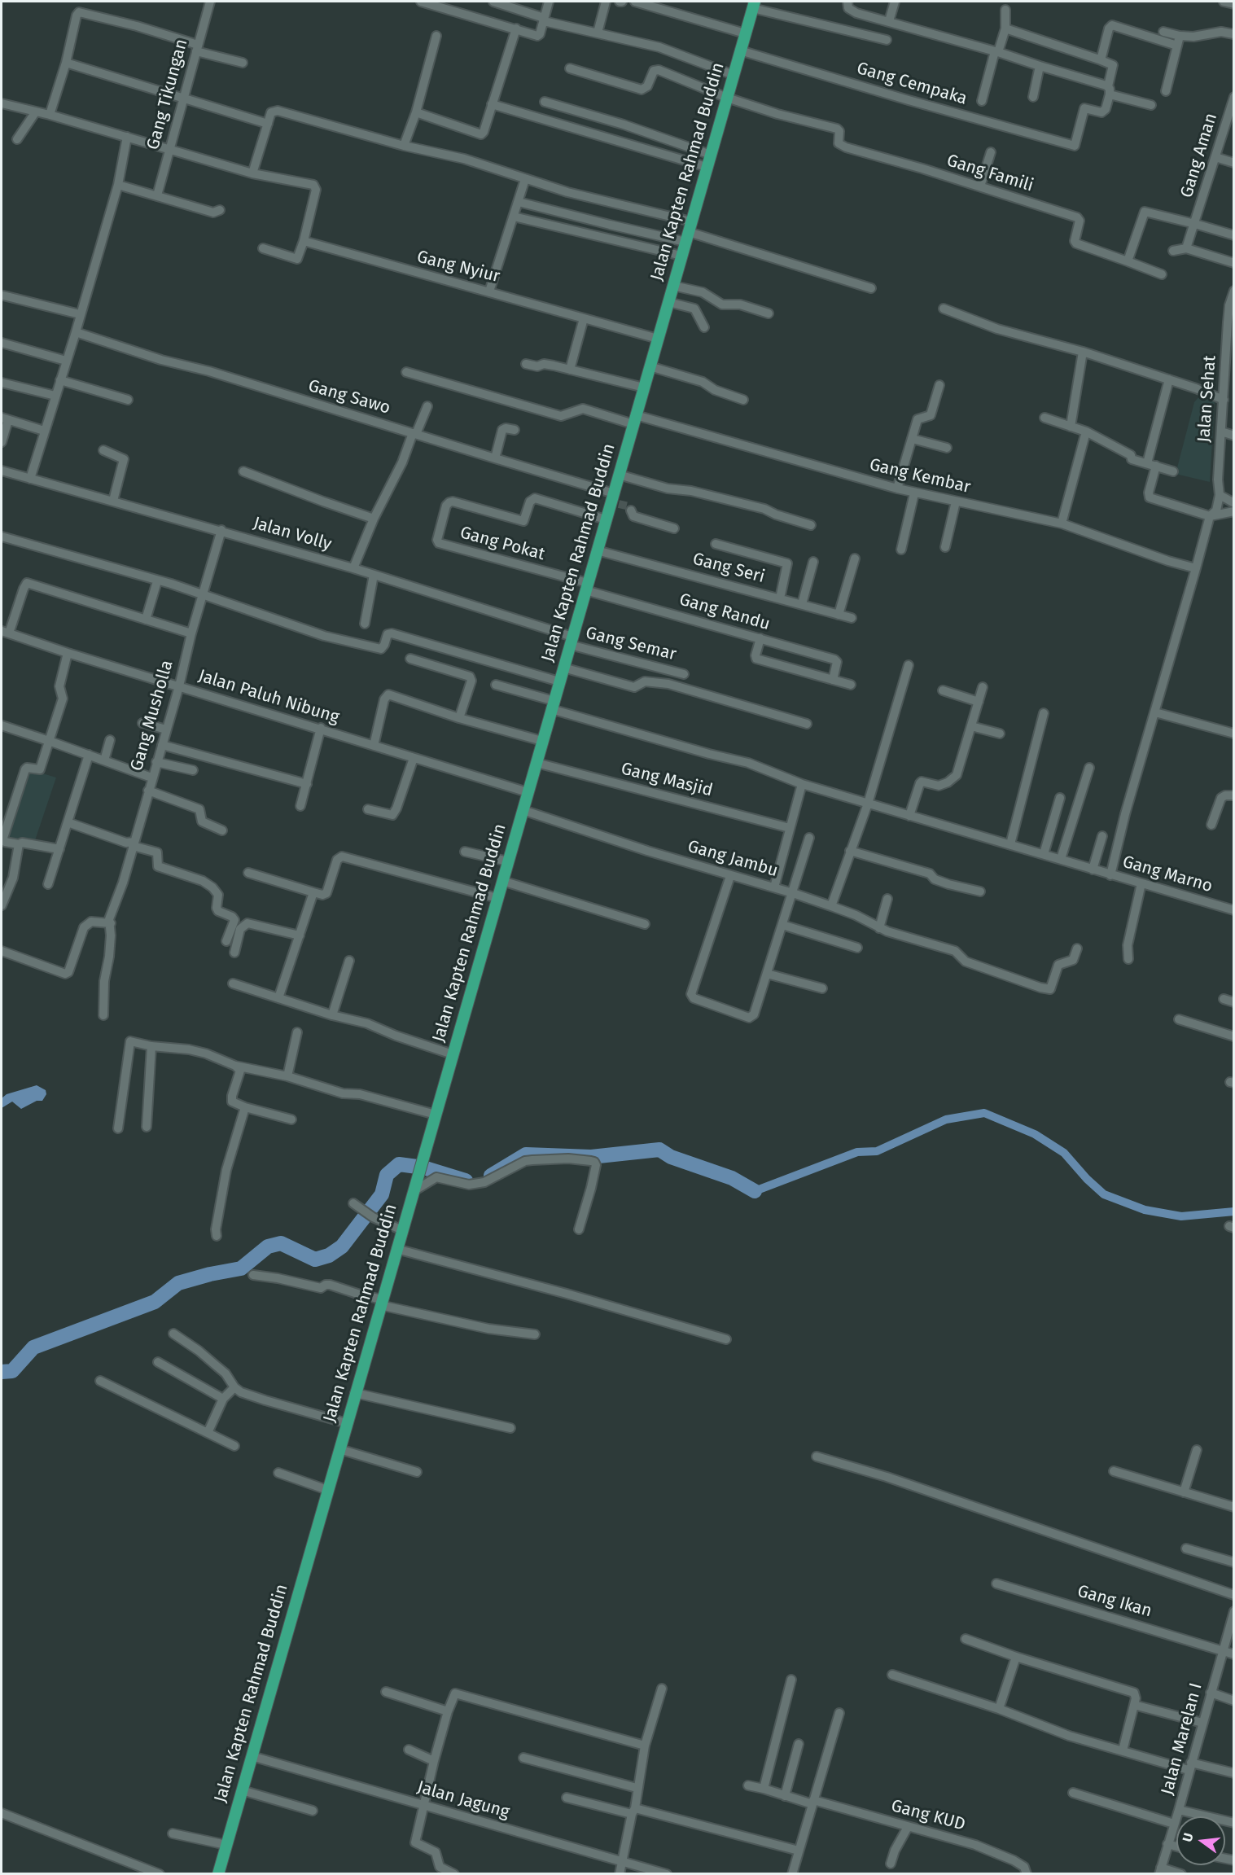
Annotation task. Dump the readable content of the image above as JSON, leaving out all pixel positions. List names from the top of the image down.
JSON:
{
  "streets": {
    "main road": ["Jalan Kapten Rahmad Buddin"],
    "street": [
      "Gang Cempaka",
      "Gang Tikungan",
      "Gang Aman",
      "Gang Famili",
      "Gang Nyiur",
      "Gang Sawo",
      "Jalan Sehat",
      "Gang Kembar",
      "Jalan Volly",
      "Gang Pokat",
      "Gang Seri",
      "Gang Randu",
      "Gang Semar",
      "Jalan Paluh Nibung",
      "Gang Musholla",
      "Gang Masjid",
      "Gang Jambu",
      "Gang Marno",
      "Gang Ikan",
      "Jalan Marelan I",
      "Jalan Jagung",
      "Gang KUD"
    ]
  },
  "crossings": [
    ["Gang Cempaka", "Jalan Kapten Rahmad Buddin"],
    ["Jalan Kapten Rahmad Buddin", "Gang Famili"],
    ["Jalan Kapten Rahmad Buddin", "Gang Nyiur"],
    ["Jalan Kapten Rahmad Buddin", "Gang Sawo"],
    ["Jalan Kapten Rahmad Buddin", "Gang Kembar"],
    ["Jalan Kapten Rahmad Buddin", "Jalan Volly"],
    ["Jalan Kapten Rahmad Buddin", "Gang Pokat"],
    ["Jalan Kapten Rahmad Buddin", "Gang Seri"],
    ["Jalan Kapten Rahmad Buddin", "Gang Randu"],
    ["Jalan Kapten Rahmad Buddin", "Gang Semar"],
    ["Jalan Kapten Rahmad Buddin", "Jalan Paluh Nibung"],
    ["Jalan Kapten Rahmad Buddin", "Gang Masjid"],
    ["Jalan Kapten Rahmad Buddin", "Gang Jambu"],
    ["Jalan Kapten Rahmad Buddin", "Gang Marno"],
    ["Jalan Kapten Rahmad Buddin", "Jalan Jagung"],
    ["Jalan Volly", "Gang Semar"],
    ["Jalan Volly", "Gang Musholla"],
    ["Gang Pokat", "Gang Randu"],
    ["Jalan Paluh Nibung", "Gang Musholla"],
    ["Gang Ikan", "Jalan Marelan I"]
  ],
  "north": "left"
}
